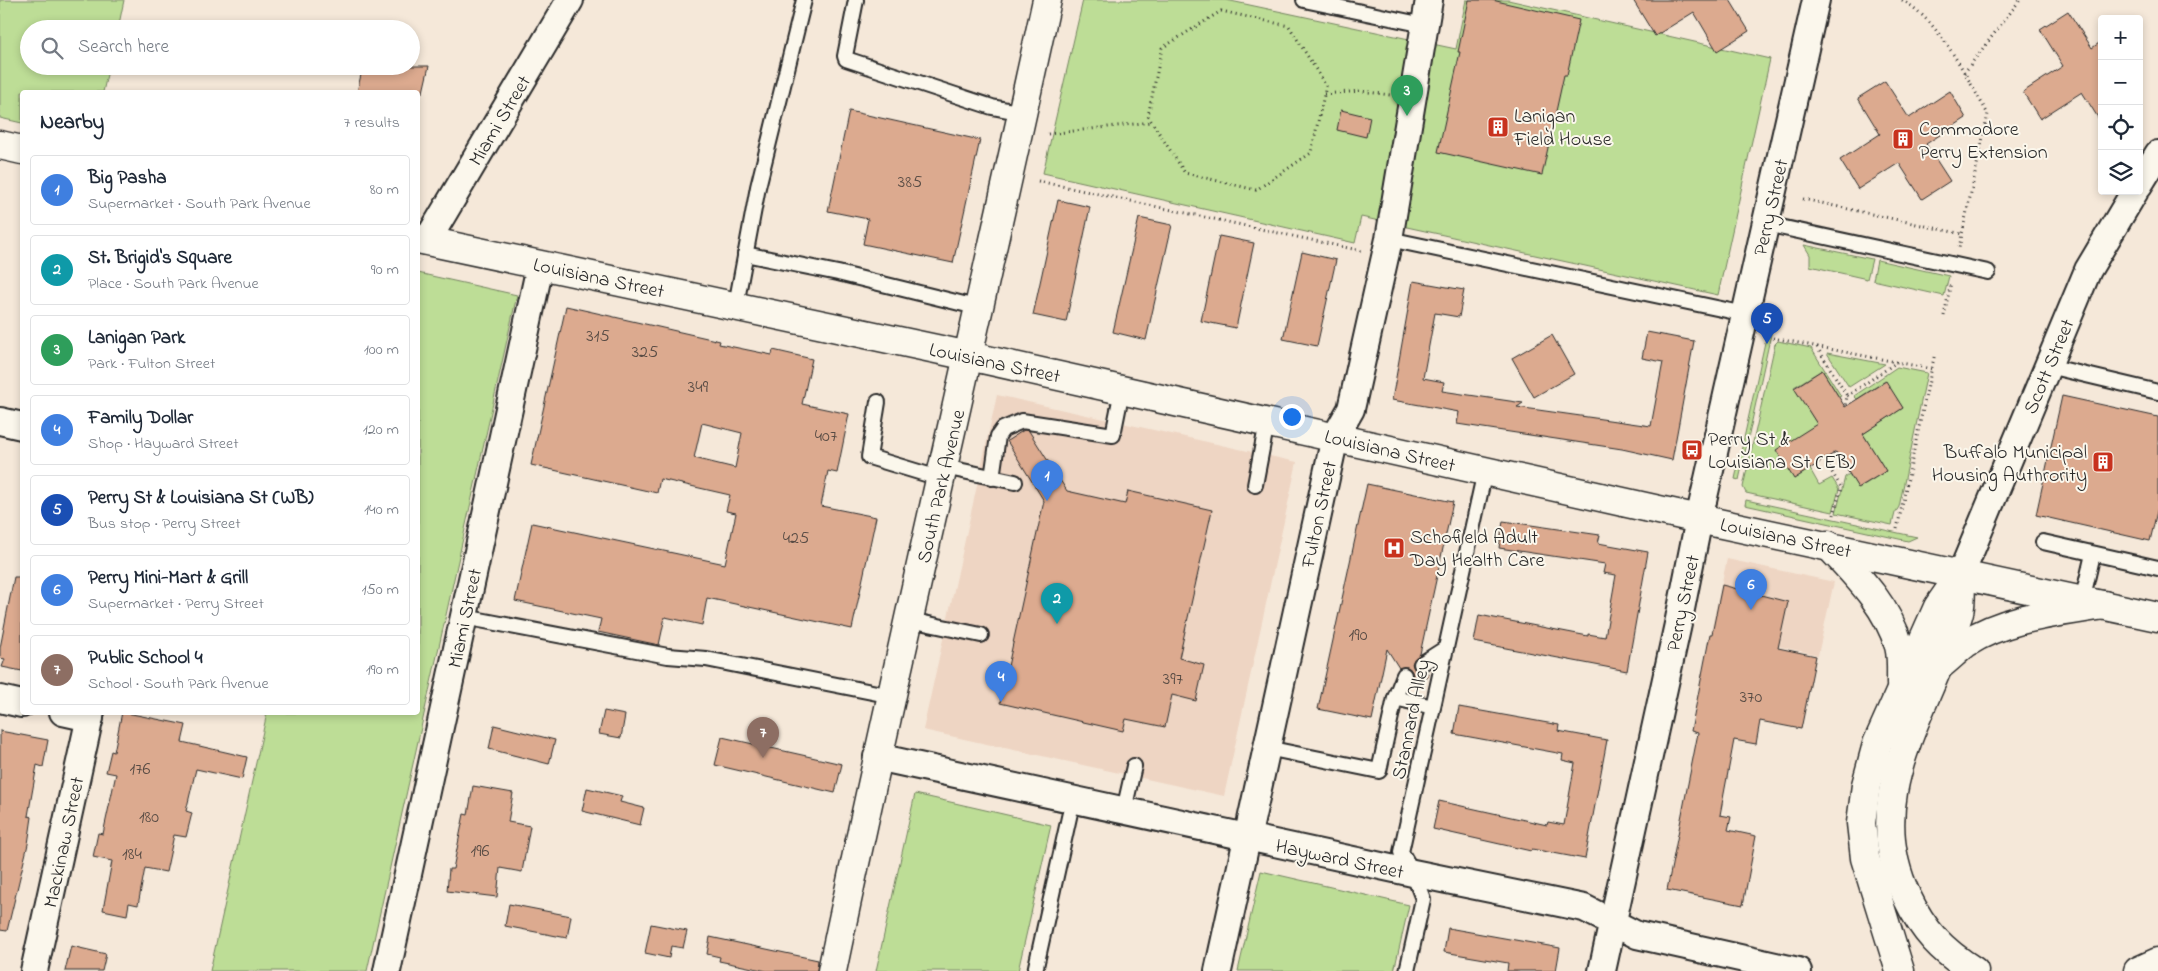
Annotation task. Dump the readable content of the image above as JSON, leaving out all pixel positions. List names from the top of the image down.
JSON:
{
  "streets": {
    "main road": ["Louisiana Street", "South Park Avenue"],
    "street": [
      "Miami Street",
      "Perry Street",
      "Scott Street",
      "Fulton Street",
      "Mackinaw Street",
      "Hayward Street"
    ],
    "lane": ["Stannard Alley"]
  },
  "crossings": [
    ["Miami Street", "Louisiana Street"],
    ["Perry Street", "Louisiana Street"],
    ["Perry Street", "Hayward Street"],
    ["Louisiana Street", "Scott Street"],
    ["Louisiana Street", "South Park Avenue"],
    ["Louisiana Street", "Fulton Street"],
    ["Louisiana Street", "Stannard Alley"],
    ["South Park Avenue", "Hayward Street"],
    ["Fulton Street", "Hayward Street"],
    ["Stannard Alley", "Hayward Street"]
  ],
  "places": {
    "building": ["Lanigan Field House", "Commodore Perry Extension", "Buffalo Municipal Housing Authrority"],
    "bus stop": ["Perry St & Louisiana St (EB)"],
    "hospital": ["Schofield Adult Day Health Care"]
  },
  "house_numbers": [
    "385",
    "315",
    "325",
    "349",
    "407",
    "425",
    "190",
    "397",
    "370",
    "176",
    "180",
    "196",
    "184"
  ],
  "page": {
    "map_buttons": ["+", "−"],
    "search": "Search here",
    "pins": [
      "3",
      "5",
      "1",
      "6",
      "2",
      "4",
      "7"
    ],
    "heading": ["Nearby", "7 results"],
    "list": [
      {
        "mark": "1",
        "name": "Big Pasha",
        "note": "Supermarket · South Park Avenue",
        "value": "80 m"
      },
      {
        "mark": "2",
        "name": "St. Brigid's Square",
        "note": "Place · South Park Avenue",
        "value": "90 m"
      },
      {
        "mark": "3",
        "name": "Lanigan Park",
        "note": "Park · Fulton Street",
        "value": "100 m"
      },
      {
        "mark": "4",
        "name": "Family Dollar",
        "note": "Shop · Hayward Street",
        "value": "120 m"
      },
      {
        "mark": "5",
        "name": "Perry St & Louisiana St (WB)",
        "note": "Bus stop · Perry Street",
        "value": "140 m"
      },
      {
        "mark": "6",
        "name": "Perry Mini-Mart & Grill",
        "note": "Supermarket · Perry Street",
        "value": "150 m"
      },
      {
        "mark": "7",
        "name": "Public School 4",
        "note": "School · South Park Avenue",
        "value": "190 m"
      }
    ]
  }
}
